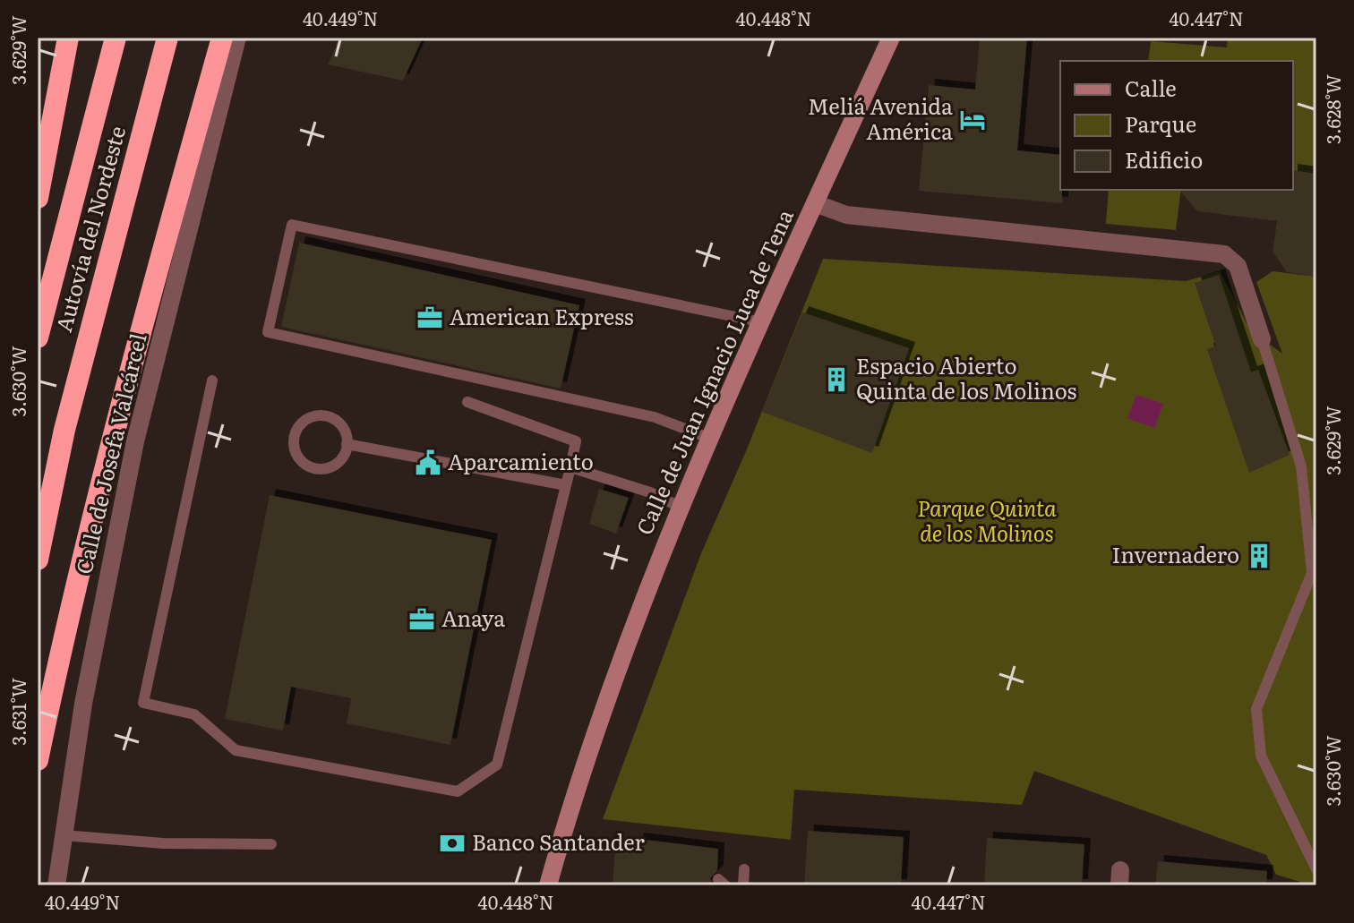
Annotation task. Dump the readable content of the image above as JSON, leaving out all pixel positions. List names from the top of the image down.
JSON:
{
  "streets": {
    "highway": ["Autovía del Nordeste"],
    "street": ["Calle de Juan Ignacio Luca de Tena", "Calle de Josefa Valcárcel"]
  },
  "parks": ["Parque Quinta de los Molinos"],
  "places": {
    "hotel": ["Meliá Avenida América"],
    "office": ["American Express", "Anaya"],
    "building": ["Espacio Abierto Quinta de los Molinos", "Invernadero"],
    "public building": ["Aparcamiento"],
    "bank": ["Banco Santander"]
  },
  "legend": ["Calle", "Parque", "Edificio"],
  "coordinates": [
    "40.449°N",
    "40.448°N",
    "40.447°N",
    "3.629°W",
    "3.628°W",
    "3.630°W",
    "3.631°W"
  ]
}
